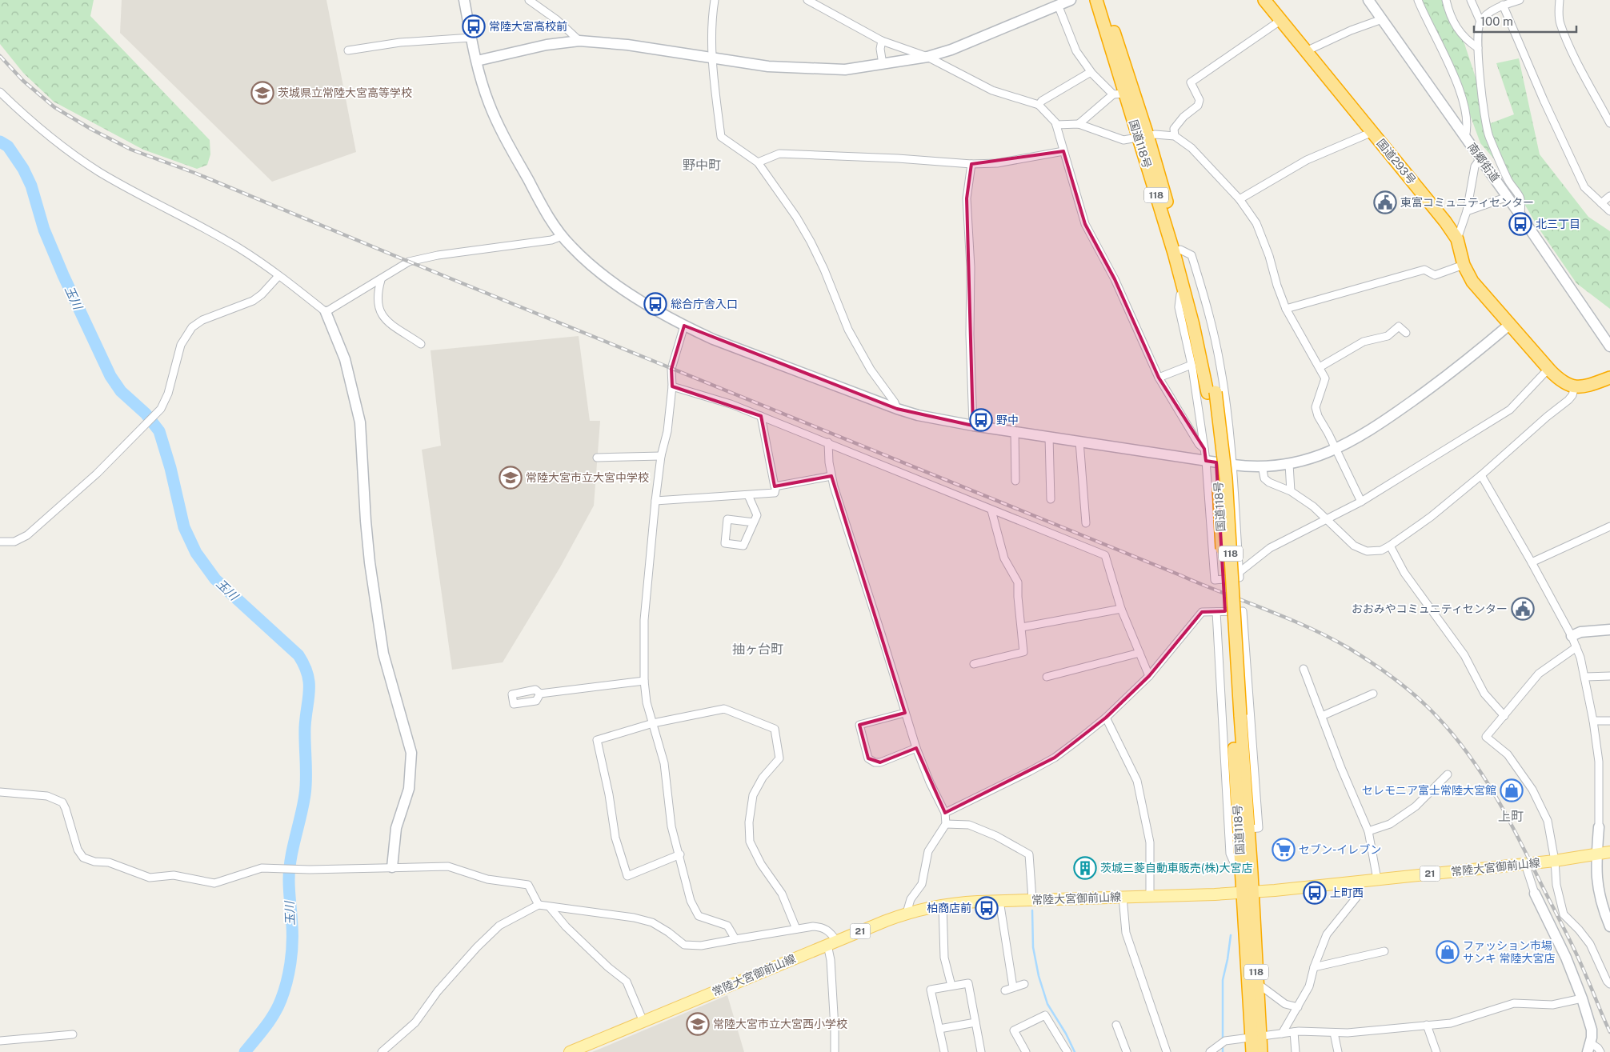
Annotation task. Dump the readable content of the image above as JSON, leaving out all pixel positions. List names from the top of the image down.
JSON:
{
  "streets": {
    "highway": ["国道118号", "国道293号", "118"],
    "main road": ["常陸大宮御前山線", "21"],
    "street": ["南郷街道"]
  },
  "crossings": [
    ["国道118号", "常陸大宮御前山線"]
  ],
  "districts": ["野中町", "抽ヶ台町", "上町"],
  "water": ["玉川"],
  "places": {
    "bus stop": [
      "常陸大宮高校前",
      "北三丁目",
      "総合庁舎入口",
      "野中",
      "上町西",
      "柏商店前"
    ],
    "school or university": ["茨城県立常陸大宮高等学校", "常陸大宮市立大宮中学校", "常陸大宮市立大宮西小学校"],
    "public building": ["東富コミュニティセンター", "おおみやコミュニティセンター"],
    "shop": ["セレモニア富士常陸大宮館", "ファッション市場 サンキ 常陸大宮店"],
    "supermarket": ["セブン-イレブン"],
    "building": ["茨城三菱自動車販売(株)大宮店"]
  },
  "scale_bar": "100 m"
}
